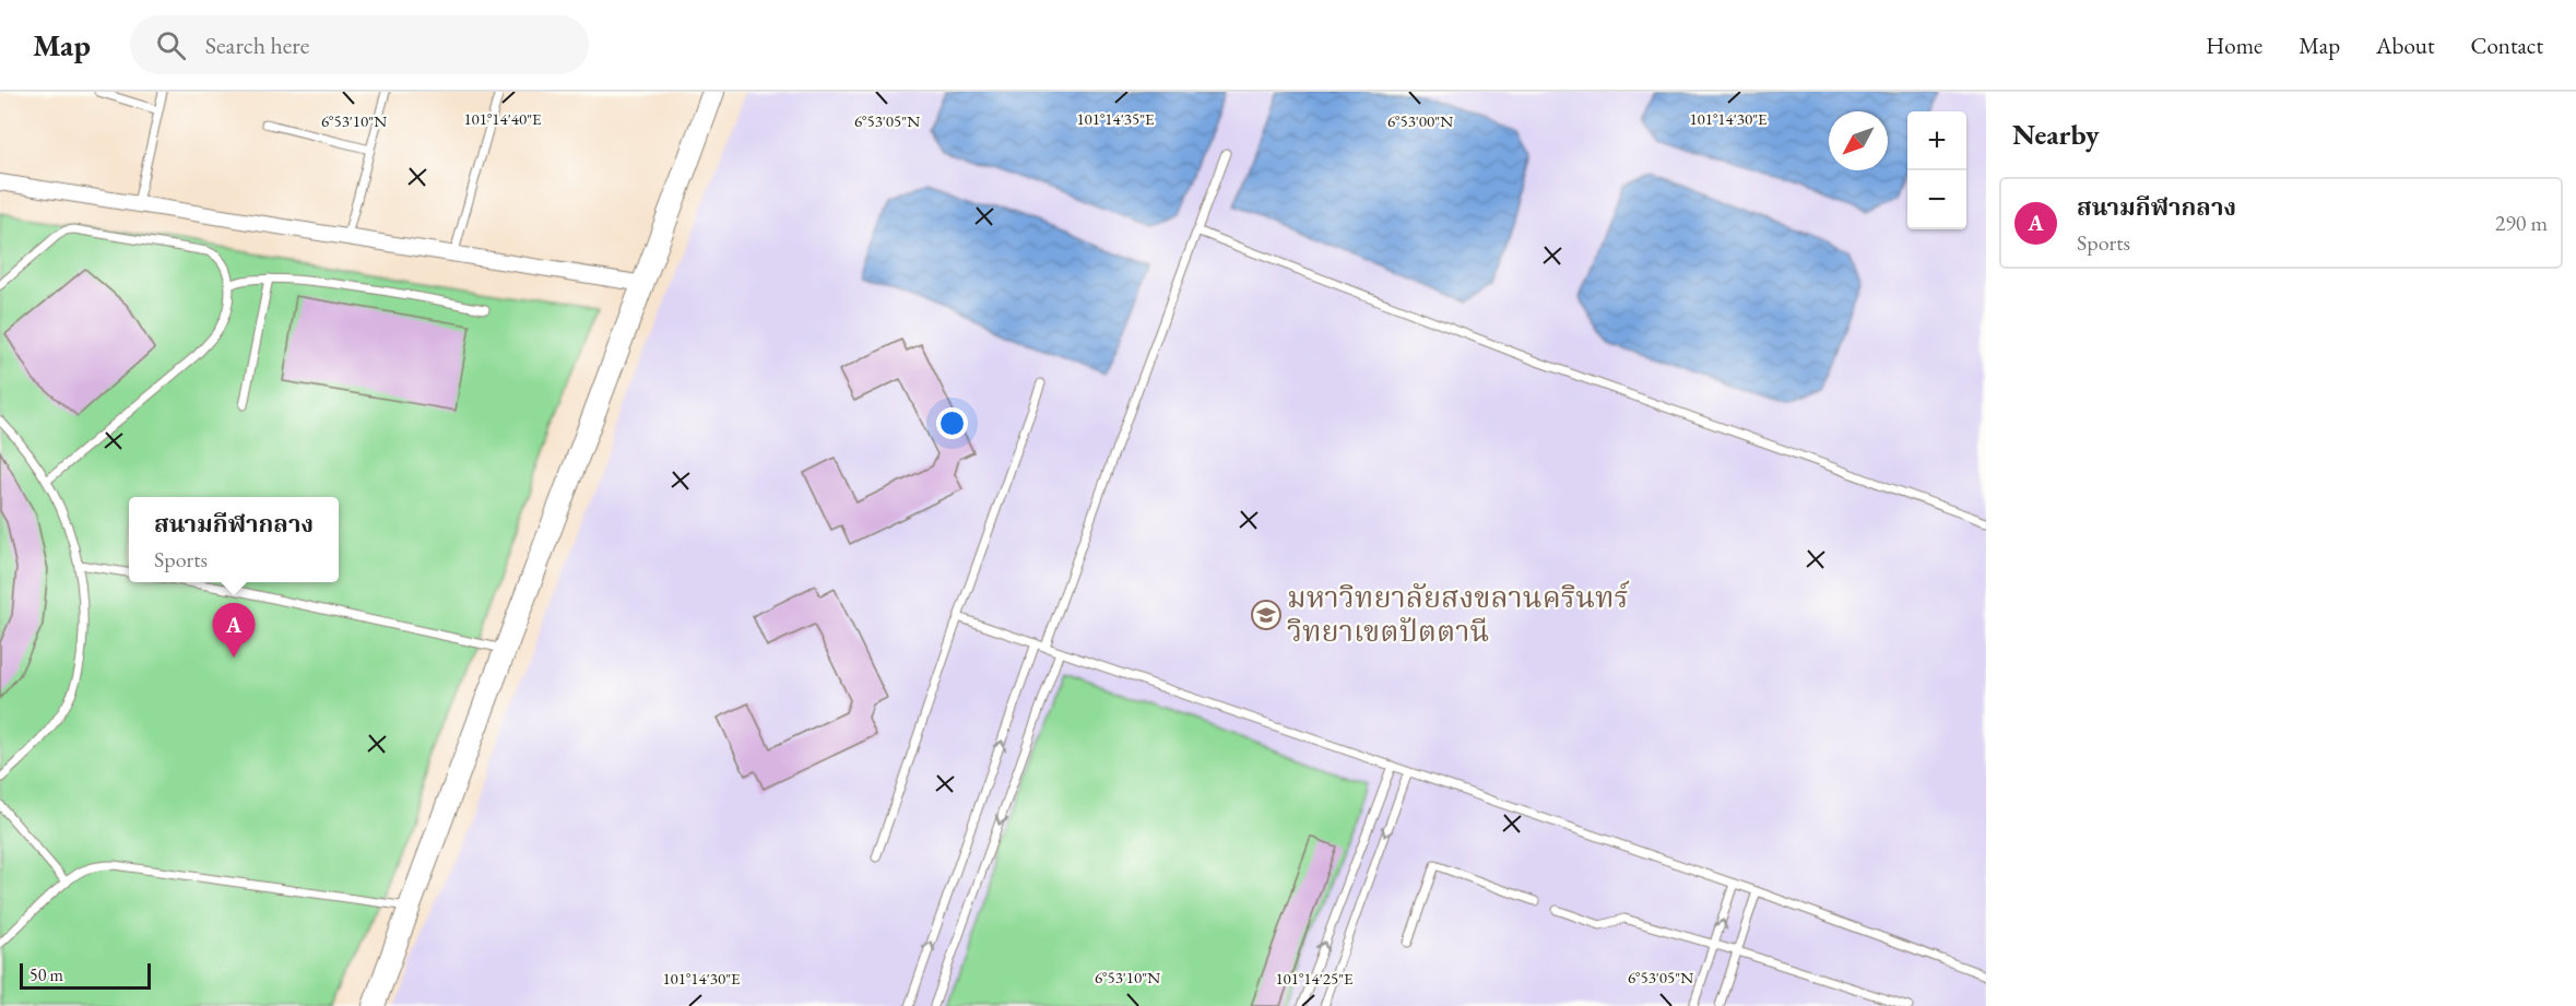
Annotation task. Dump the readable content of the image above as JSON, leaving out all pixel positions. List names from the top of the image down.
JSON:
{
  "places": {
    "school or university": ["มหาวิทยาลัยสงขลานครินทร์ วิทยาเขตปัตตานี"]
  },
  "scale_bar": "50 m",
  "north": "bottom left",
  "page": {
    "header": "Map",
    "search": "Search here",
    "nav": [
      "Home",
      "Map",
      "About",
      "Contact"
    ],
    "heading": "Nearby",
    "map_buttons": ["+", "−"],
    "list": [
      {
        "mark": "A",
        "name": "สนามกีฬากลาง",
        "note": "Sports",
        "value": "290 m"
      }
    ],
    "popup": ["สนามกีฬากลาง", "Sports"],
    "pins": "A",
    "scale": "50 m"
  },
  "coordinates": [
    "101°14'40\"E",
    "101°14'35\"E",
    "101°14'30\"E",
    "6°53'10\"N",
    "6°53'05\"N",
    "6°53'00\"N",
    "101°14'25\"E"
  ]
}
